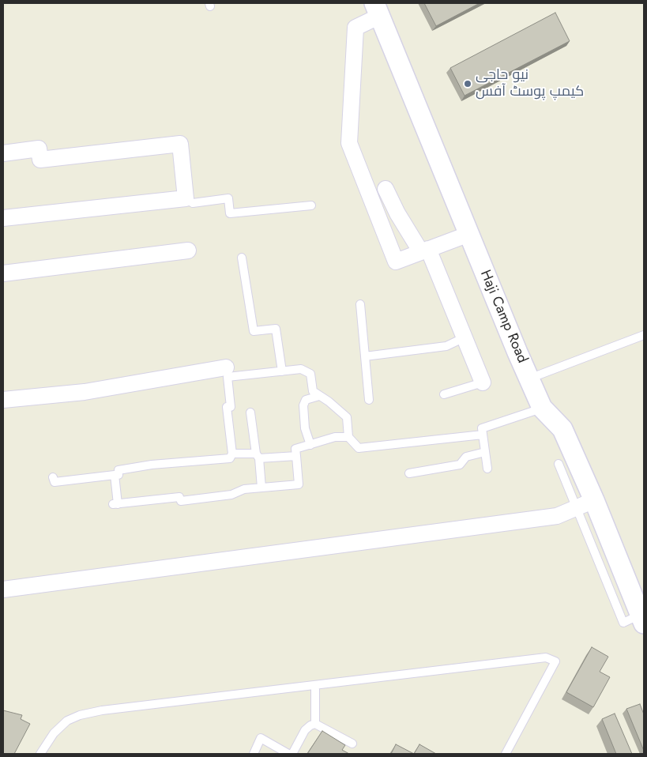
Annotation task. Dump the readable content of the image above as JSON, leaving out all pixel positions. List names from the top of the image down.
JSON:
{
  "streets": {
    "street": ["Haji Camp Road"]
  },
  "places": ["نیو حاجی کیمپ پوسٹ آفس"]
}
